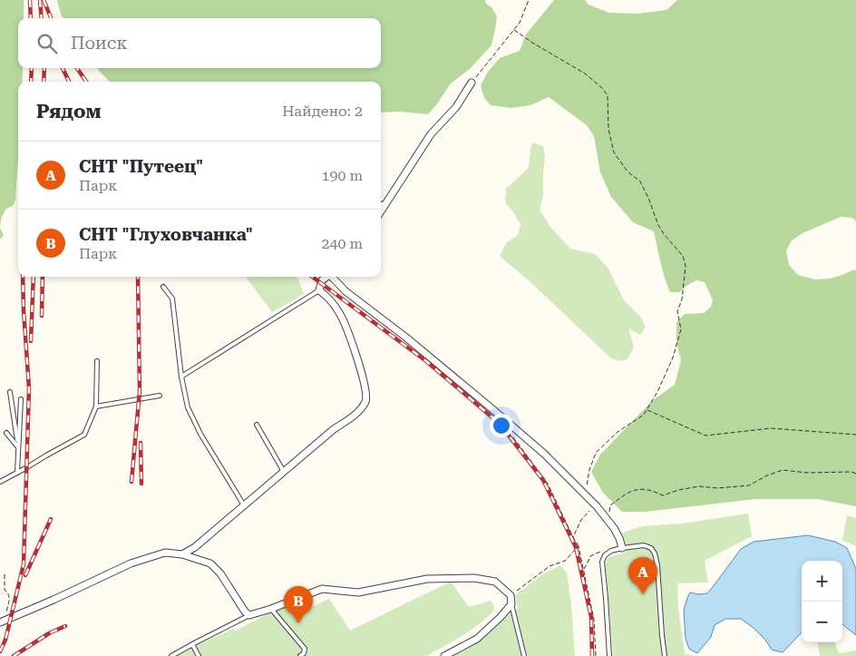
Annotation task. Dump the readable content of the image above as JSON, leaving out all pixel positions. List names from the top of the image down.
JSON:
{
  "page": {
    "search": "Поиск",
    "heading": ["Рядом", "Найдено: 2"],
    "list": [
      {
        "mark": "A",
        "name": "СНТ \"Путеец\"",
        "note": "Парк",
        "value": "190 m"
      },
      {
        "mark": "B",
        "name": "СНТ \"Глуховчанка\"",
        "note": "Парк",
        "value": "240 m"
      }
    ],
    "pins": ["A", "B"],
    "map_buttons": ["+", "−"]
  }
}
